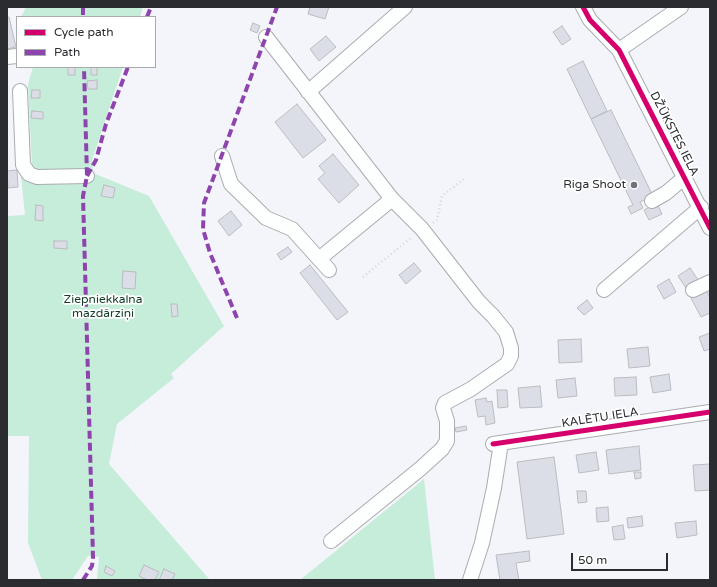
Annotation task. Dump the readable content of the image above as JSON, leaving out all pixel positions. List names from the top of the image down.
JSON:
{
  "streets": {
    "street": ["DŽŪKSTES IELA", "KALĒTU IELA"]
  },
  "parks": ["Ziepniekkalna mazdārziņi"],
  "places": ["Riga Shoot"],
  "legend": ["Cycle path", "Path"],
  "scale_bar": "50 m"
}
